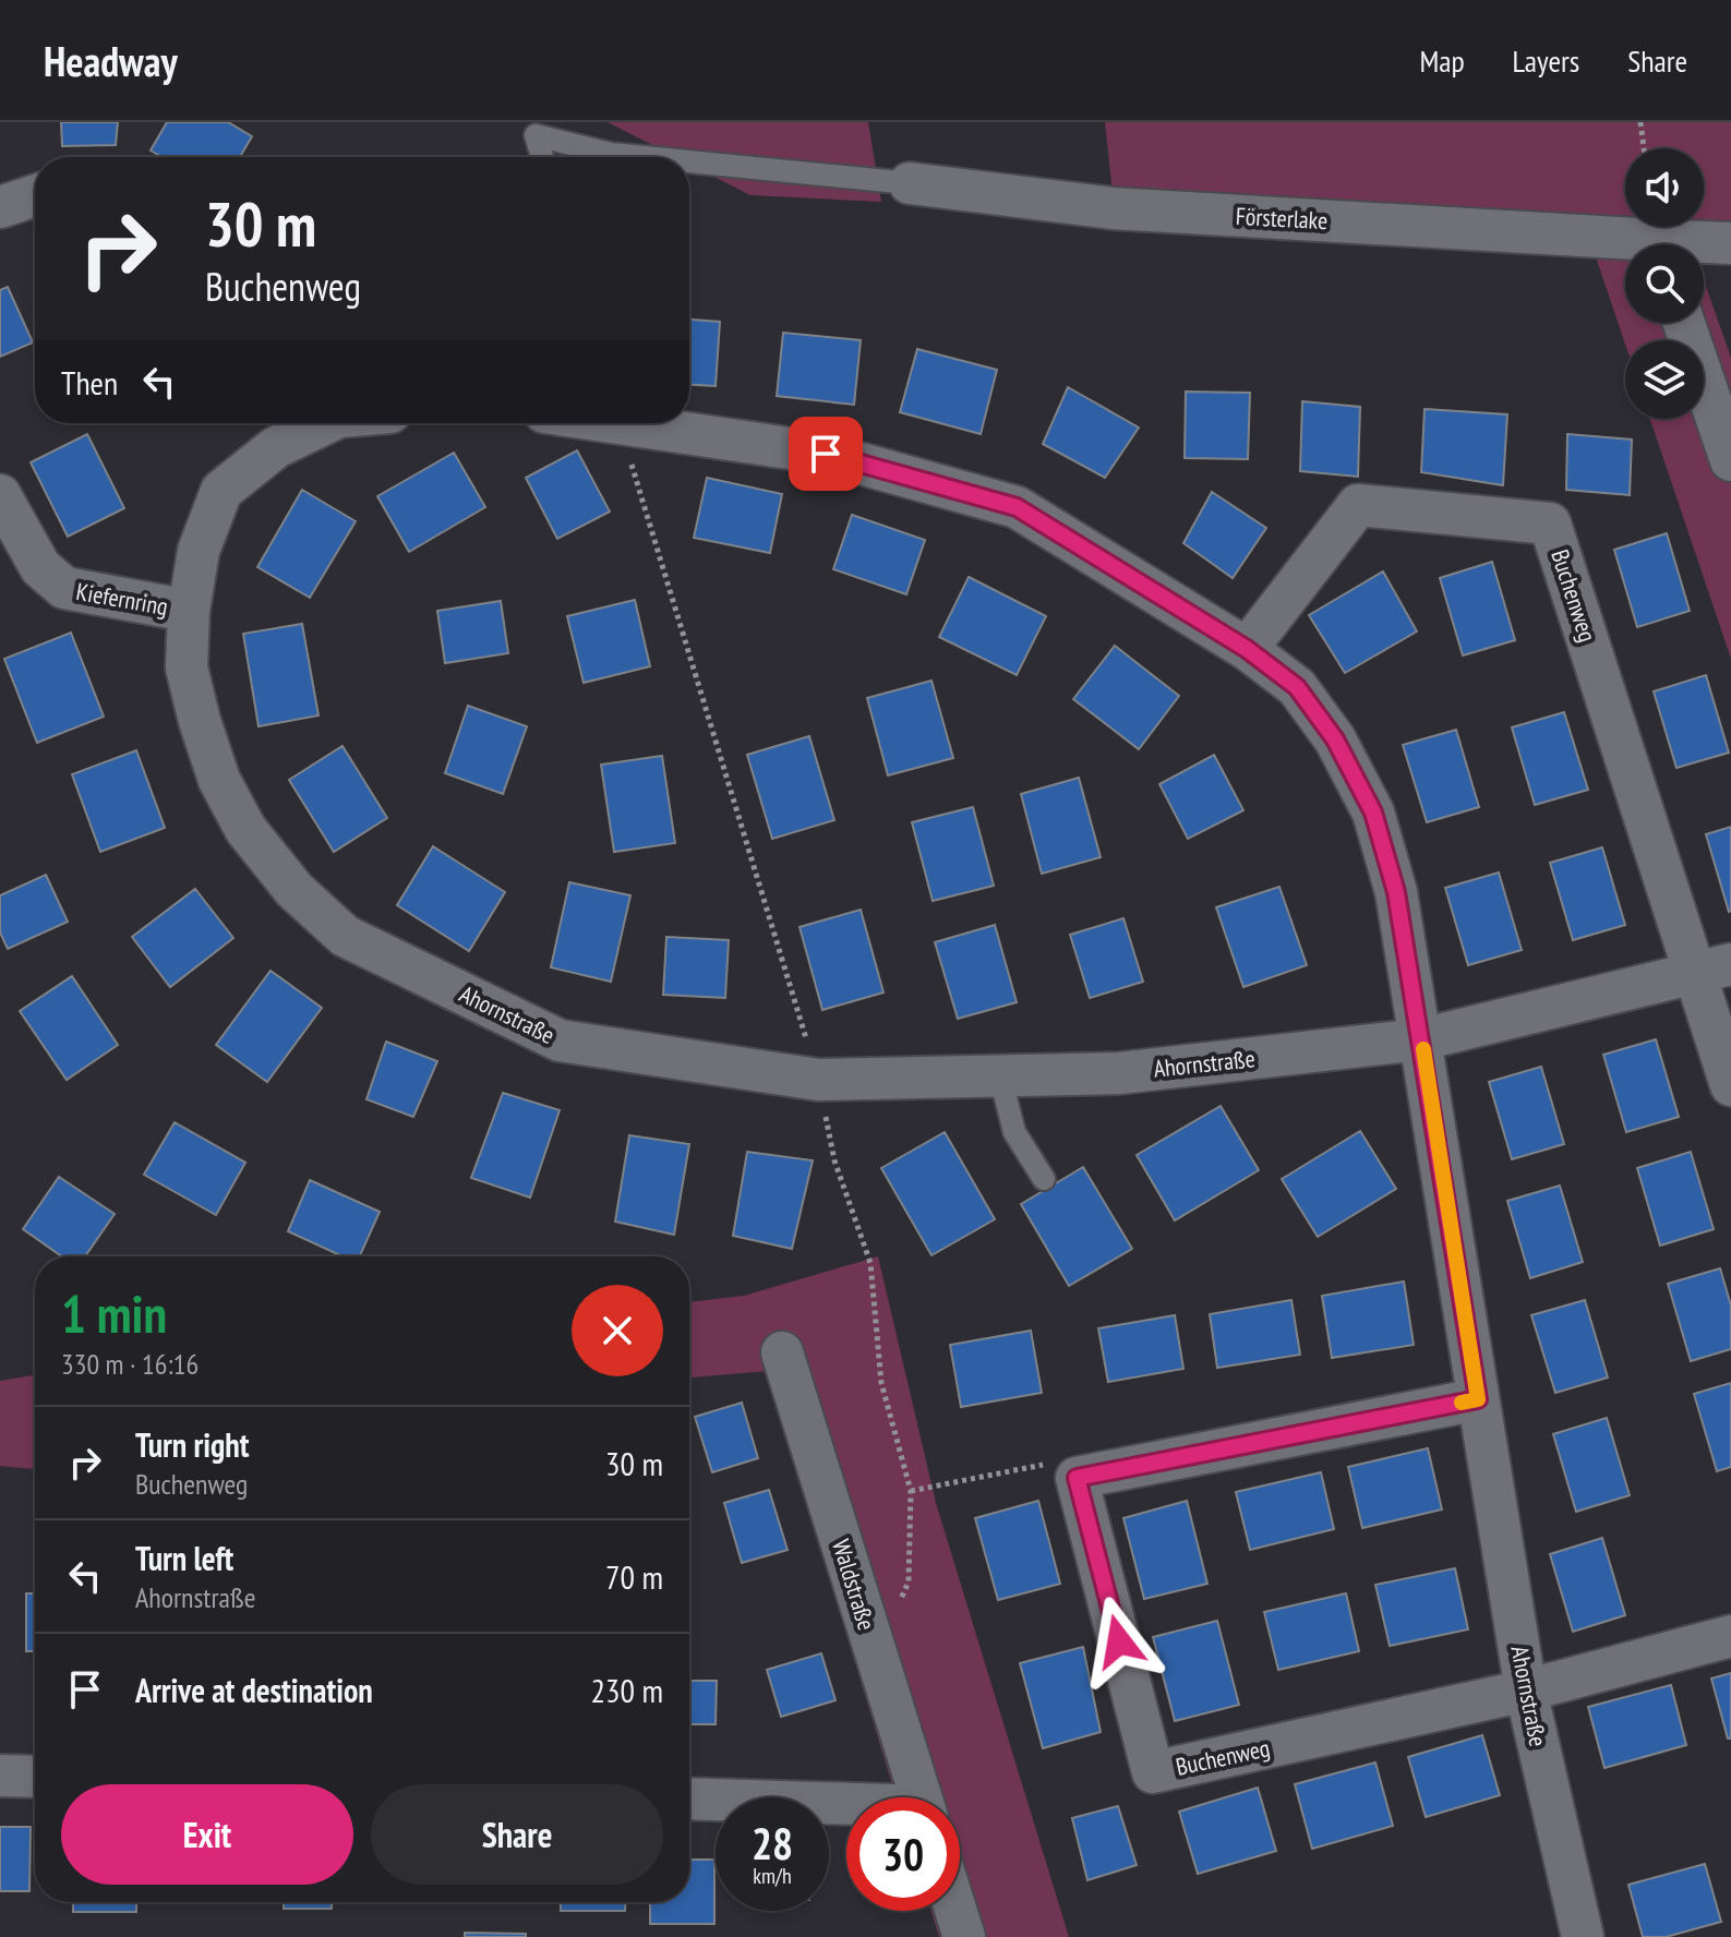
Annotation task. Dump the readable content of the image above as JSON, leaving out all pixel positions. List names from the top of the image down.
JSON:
{
  "streets": {
    "street": [
      "Försterlake",
      "Buchenweg",
      "Kiefernring",
      "Ahornstraße",
      "Waldstraße"
    ]
  },
  "crossings": [
    ["Buchenweg", "Ahornstraße"],
    ["Kiefernring", "Ahornstraße"]
  ],
  "page": {
    "header": "Headway",
    "nav": ["Map", "Layers", "Share"],
    "turn": ["30 m", "Buchenweg"],
    "then": "Then",
    "heading": ["1 min", "330 m · 16:16"],
    "list": [
      {
        "name": "Turn right",
        "note": "Buchenweg",
        "value": "30 m"
      },
      {
        "name": "Turn left",
        "note": "Ahornstraße",
        "value": "70 m"
      },
      {
        "name": "Arrive at destination",
        "value": "230 m"
      }
    ],
    "buttons": ["Exit", "Share"],
    "speed": "28 km/h",
    "limit": "30"
  }
}
